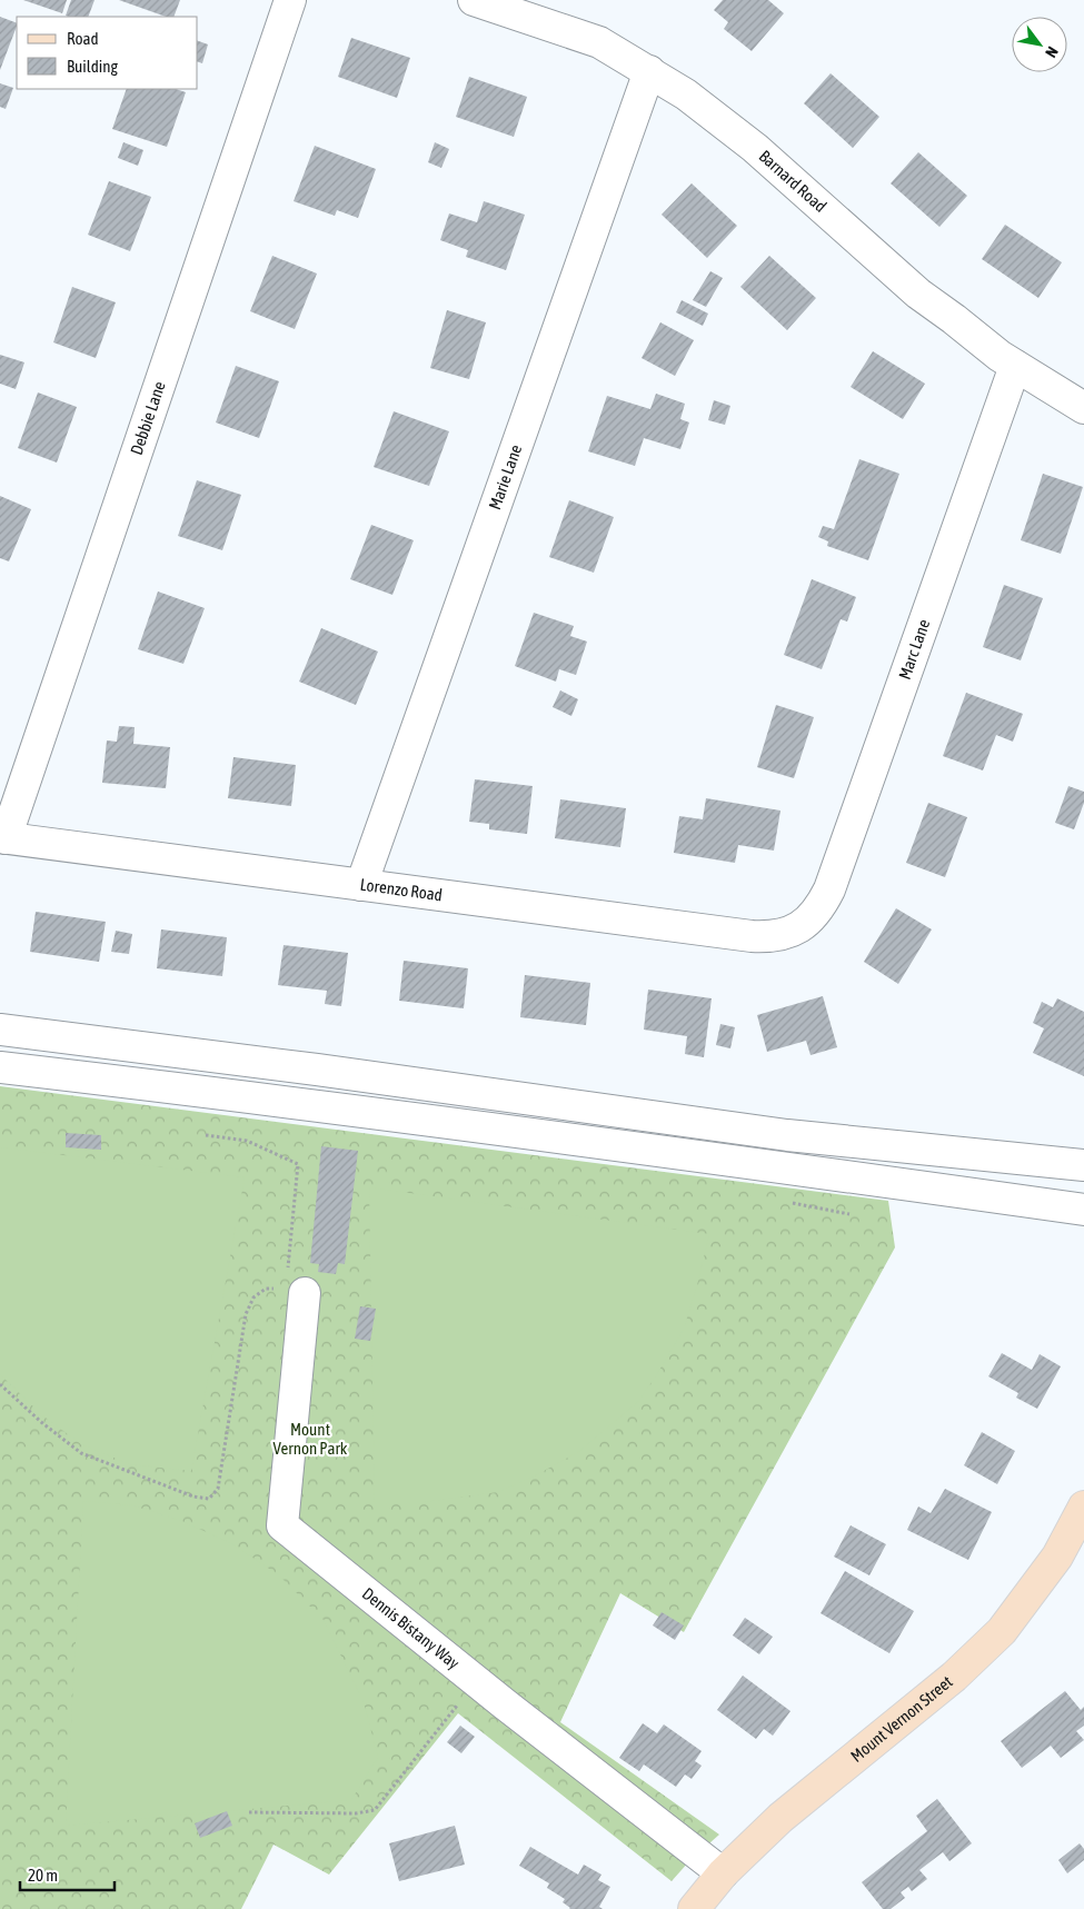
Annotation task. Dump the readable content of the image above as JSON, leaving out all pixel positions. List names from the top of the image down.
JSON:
{
  "streets": {
    "main road": ["Mount Vernon Street"],
    "street": [
      "Barnard Road",
      "Debbie Lane",
      "Marie Lane",
      "Marc Lane",
      "Lorenzo Road",
      "Dennis Bistany Way"
    ]
  },
  "crossings": [
    ["Barnard Road", "Marie Lane"],
    ["Barnard Road", "Marc Lane"],
    ["Debbie Lane", "Lorenzo Road"],
    ["Marie Lane", "Lorenzo Road"],
    ["Marc Lane", "Lorenzo Road"],
    ["Dennis Bistany Way", "Mount Vernon Street"]
  ],
  "parks": ["Mount Vernon Park"],
  "legend": ["Road", "Building"],
  "scale_bar": "20 m",
  "north": "bottom right"
}
